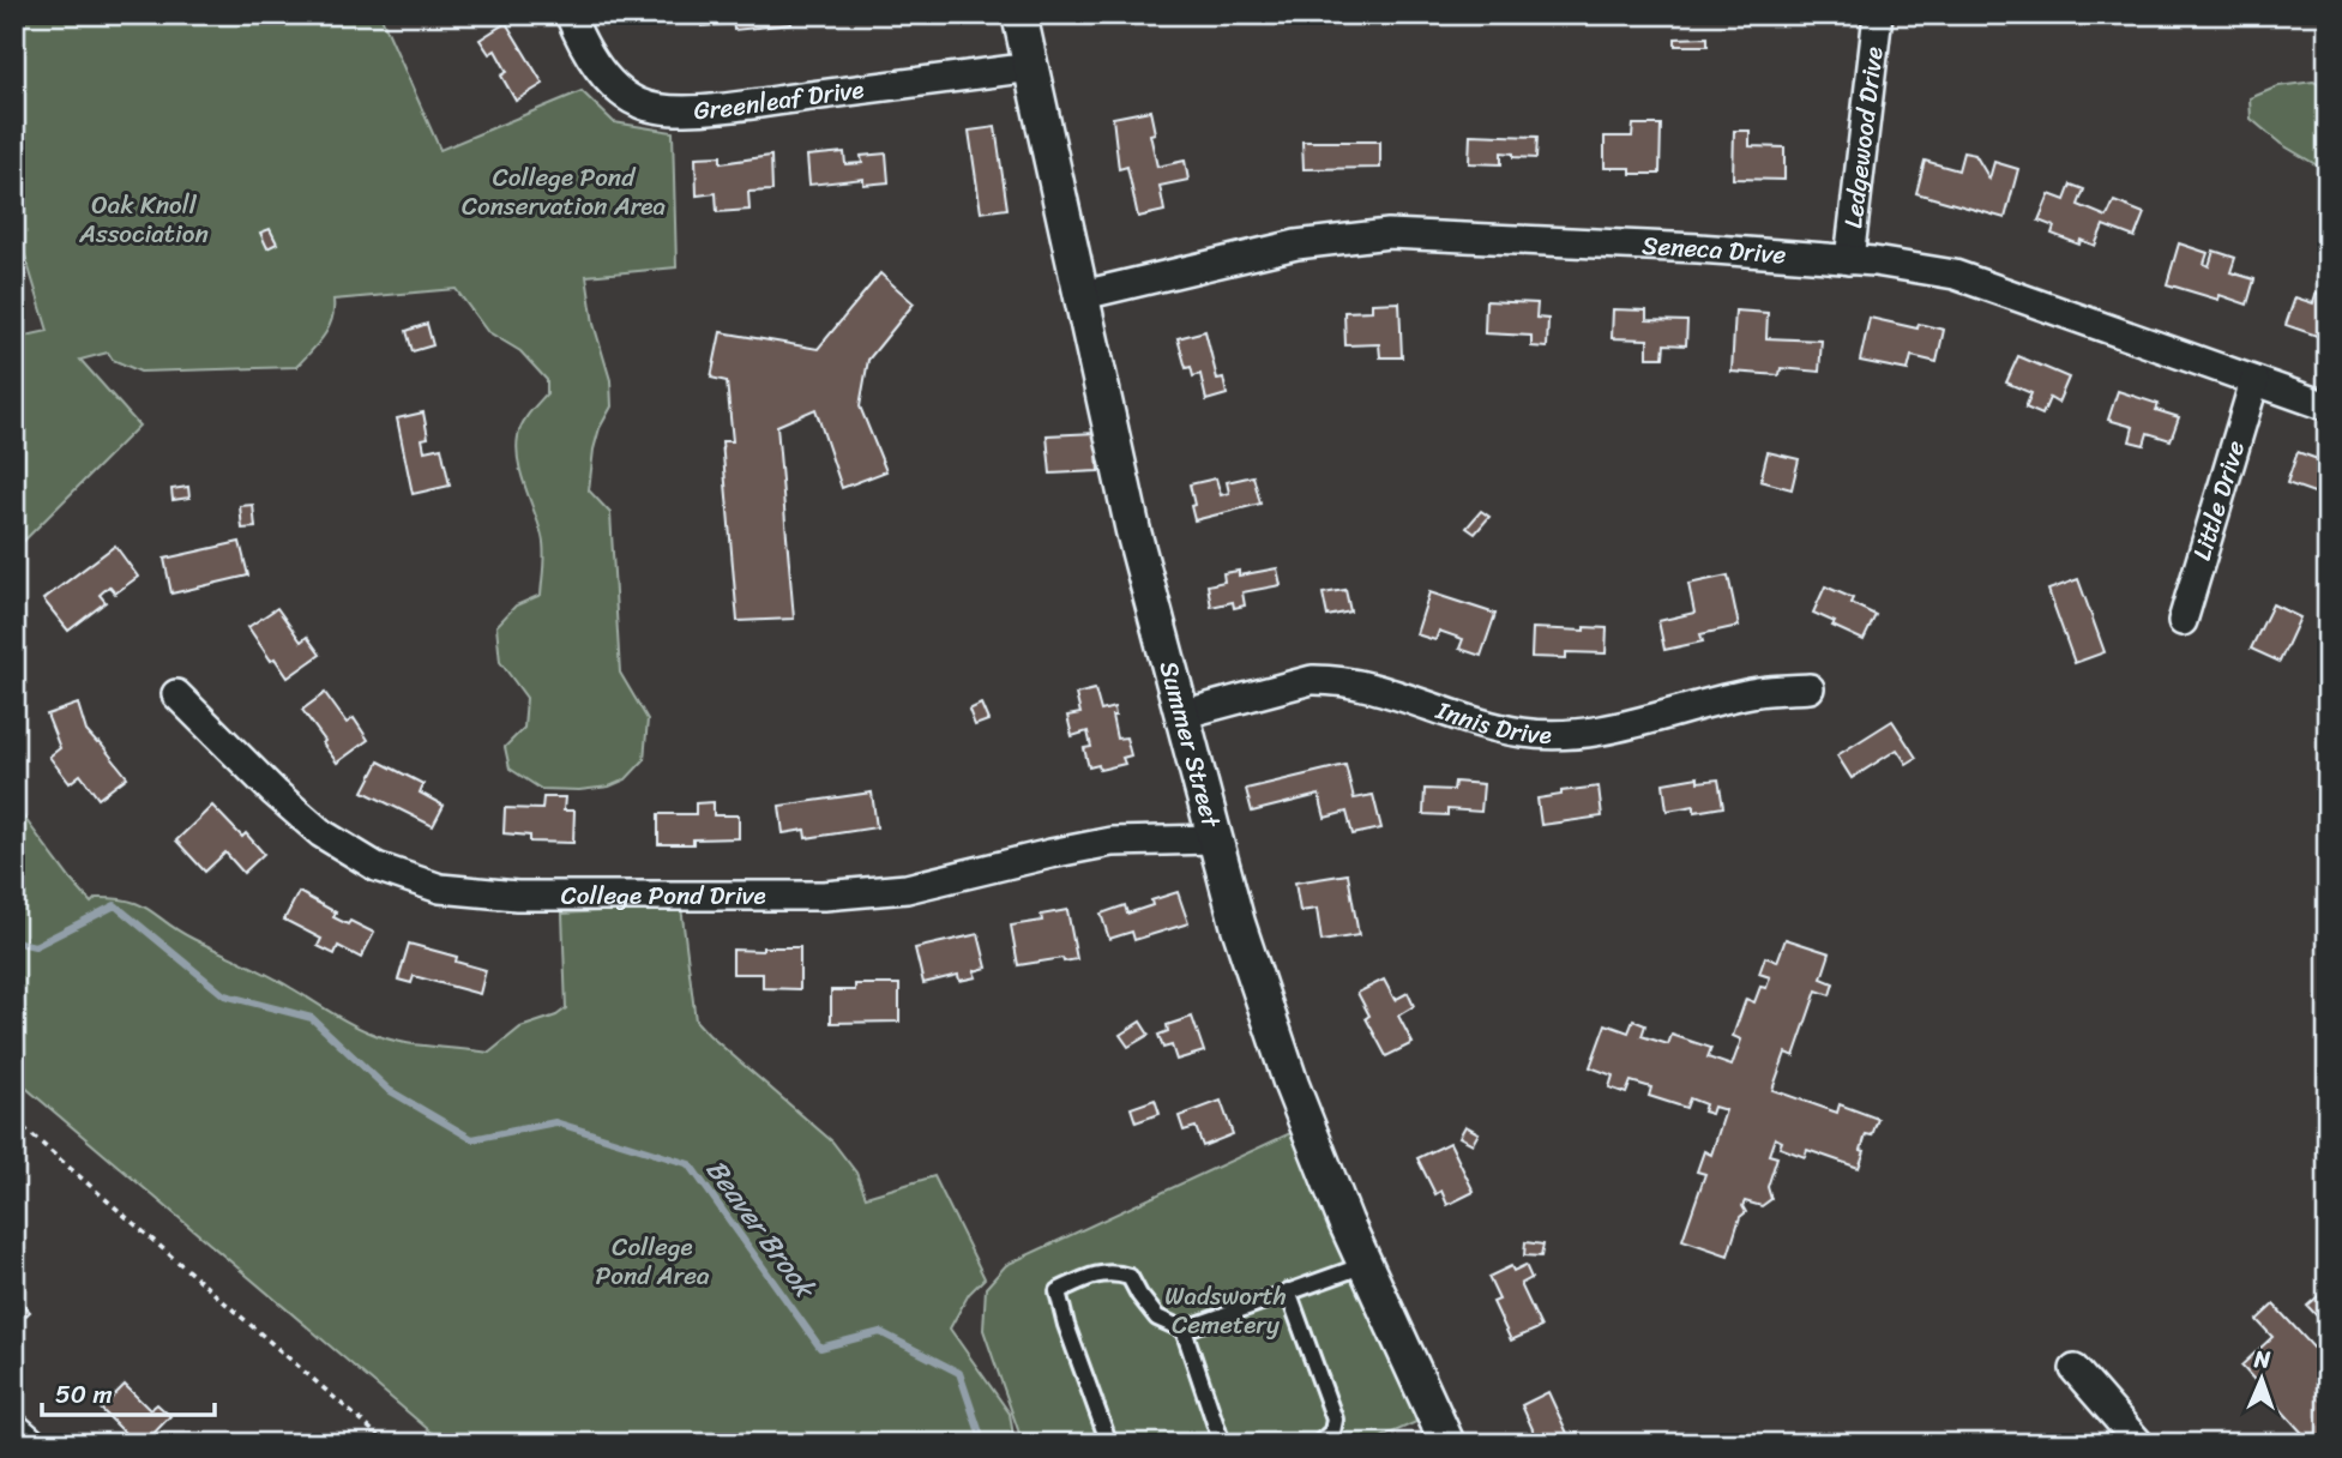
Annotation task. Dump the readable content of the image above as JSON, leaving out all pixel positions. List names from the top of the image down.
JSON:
{
  "streets": {
    "street": [
      "Greenleaf Drive",
      "Ledgewood Drive",
      "Seneca Drive",
      "Little Drive",
      "Innis Drive",
      "Summer Street",
      "College Pond Drive"
    ]
  },
  "crossings": [
    ["Greenleaf Drive", "Summer Street"],
    ["Ledgewood Drive", "Seneca Drive"],
    ["Seneca Drive", "Little Drive"],
    ["Seneca Drive", "Summer Street"],
    ["Innis Drive", "Summer Street"],
    ["Summer Street", "College Pond Drive"]
  ],
  "water": ["Beaver Brook"],
  "parks": [
    "College Pond Conservation Area",
    "Oak Knoll Association",
    "College Pond Area",
    "Wadsworth Cemetery"
  ],
  "scale_bar": "50 m",
  "north": "top"
}
